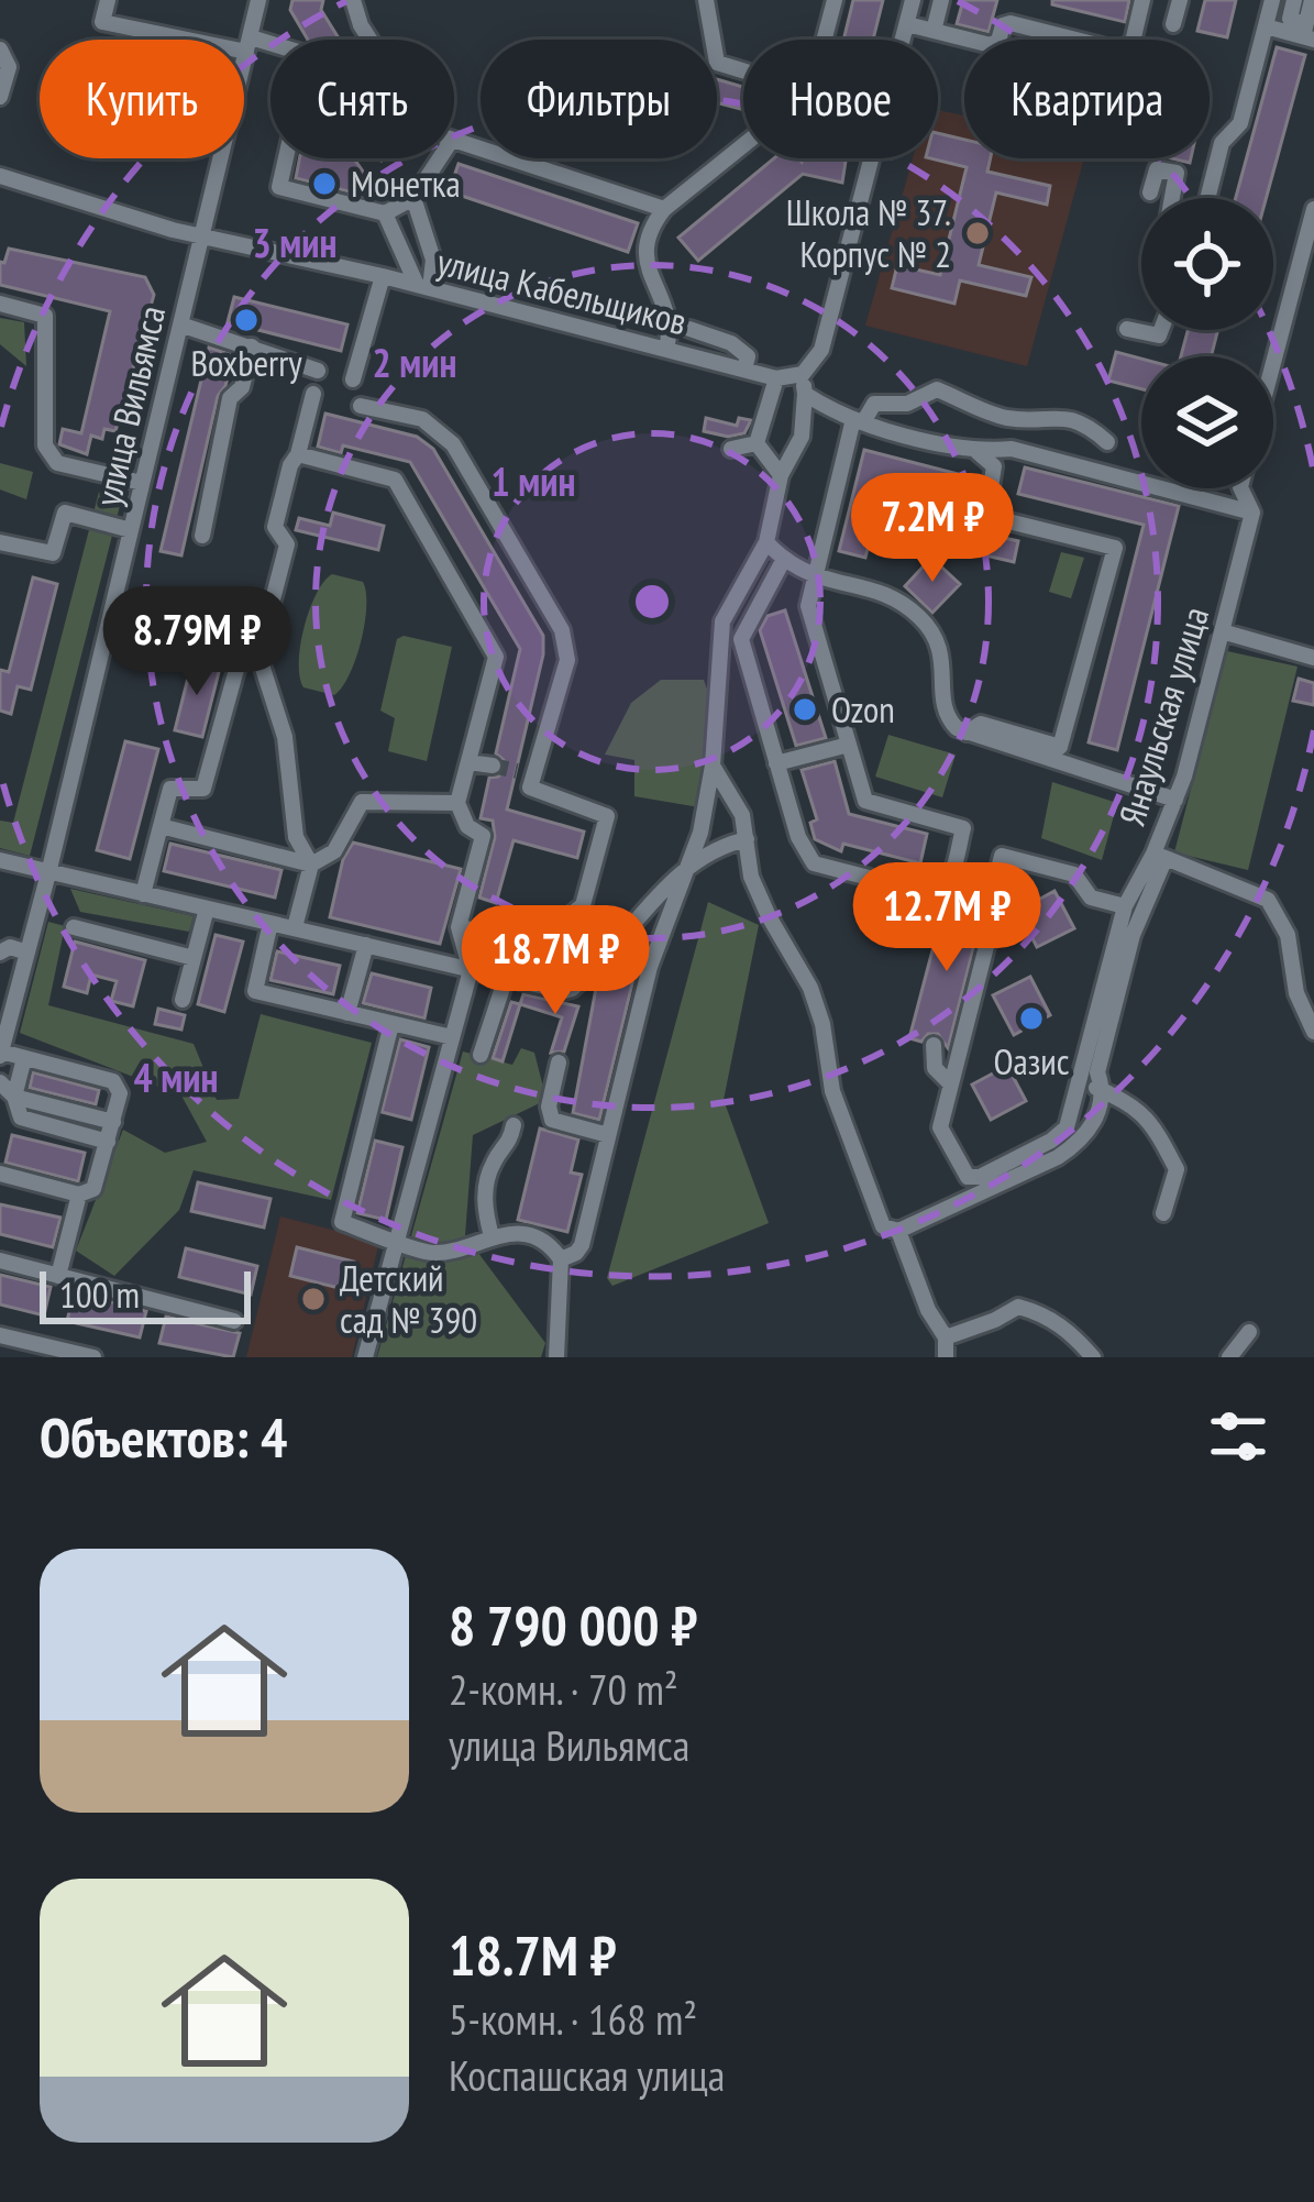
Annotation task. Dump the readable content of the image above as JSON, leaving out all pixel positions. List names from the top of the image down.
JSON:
{
  "streets": {
    "street": ["улица Кабельщиков", "улица Вильямса", "Янаульская улица"]
  },
  "crossings": [
    ["улица Кабельщиков", "улица Вильямса"]
  ],
  "places": [
    "Монетка",
    "Школа № 37. Корпус № 2",
    "Boxberry",
    "Ozon",
    "Оазис",
    "Детский сад № 390"
  ],
  "scale_bar": "100 m",
  "page": {
    "chip": [
      "Купить",
      "Снять",
      "Фильтры",
      "Новое",
      "Квартира"
    ],
    "price": [
      "7.2M ₽",
      "8.79M ₽",
      "12.7M ₽",
      "18.7M ₽"
    ],
    "scale": "100 m",
    "heading": "Объектов: 4",
    "list": [
      {
        "name": "8 790 000 ₽",
        "note": "2-комн. · 70 m² · улица Вильямса"
      },
      {
        "name": "18.7M ₽",
        "note": "5-комн. · 168 m² · Коспашская улица"
      }
    ]
  },
  "rings": [
    "3 мин",
    "2 мин",
    "1 мин",
    "4 мин"
  ]
}
